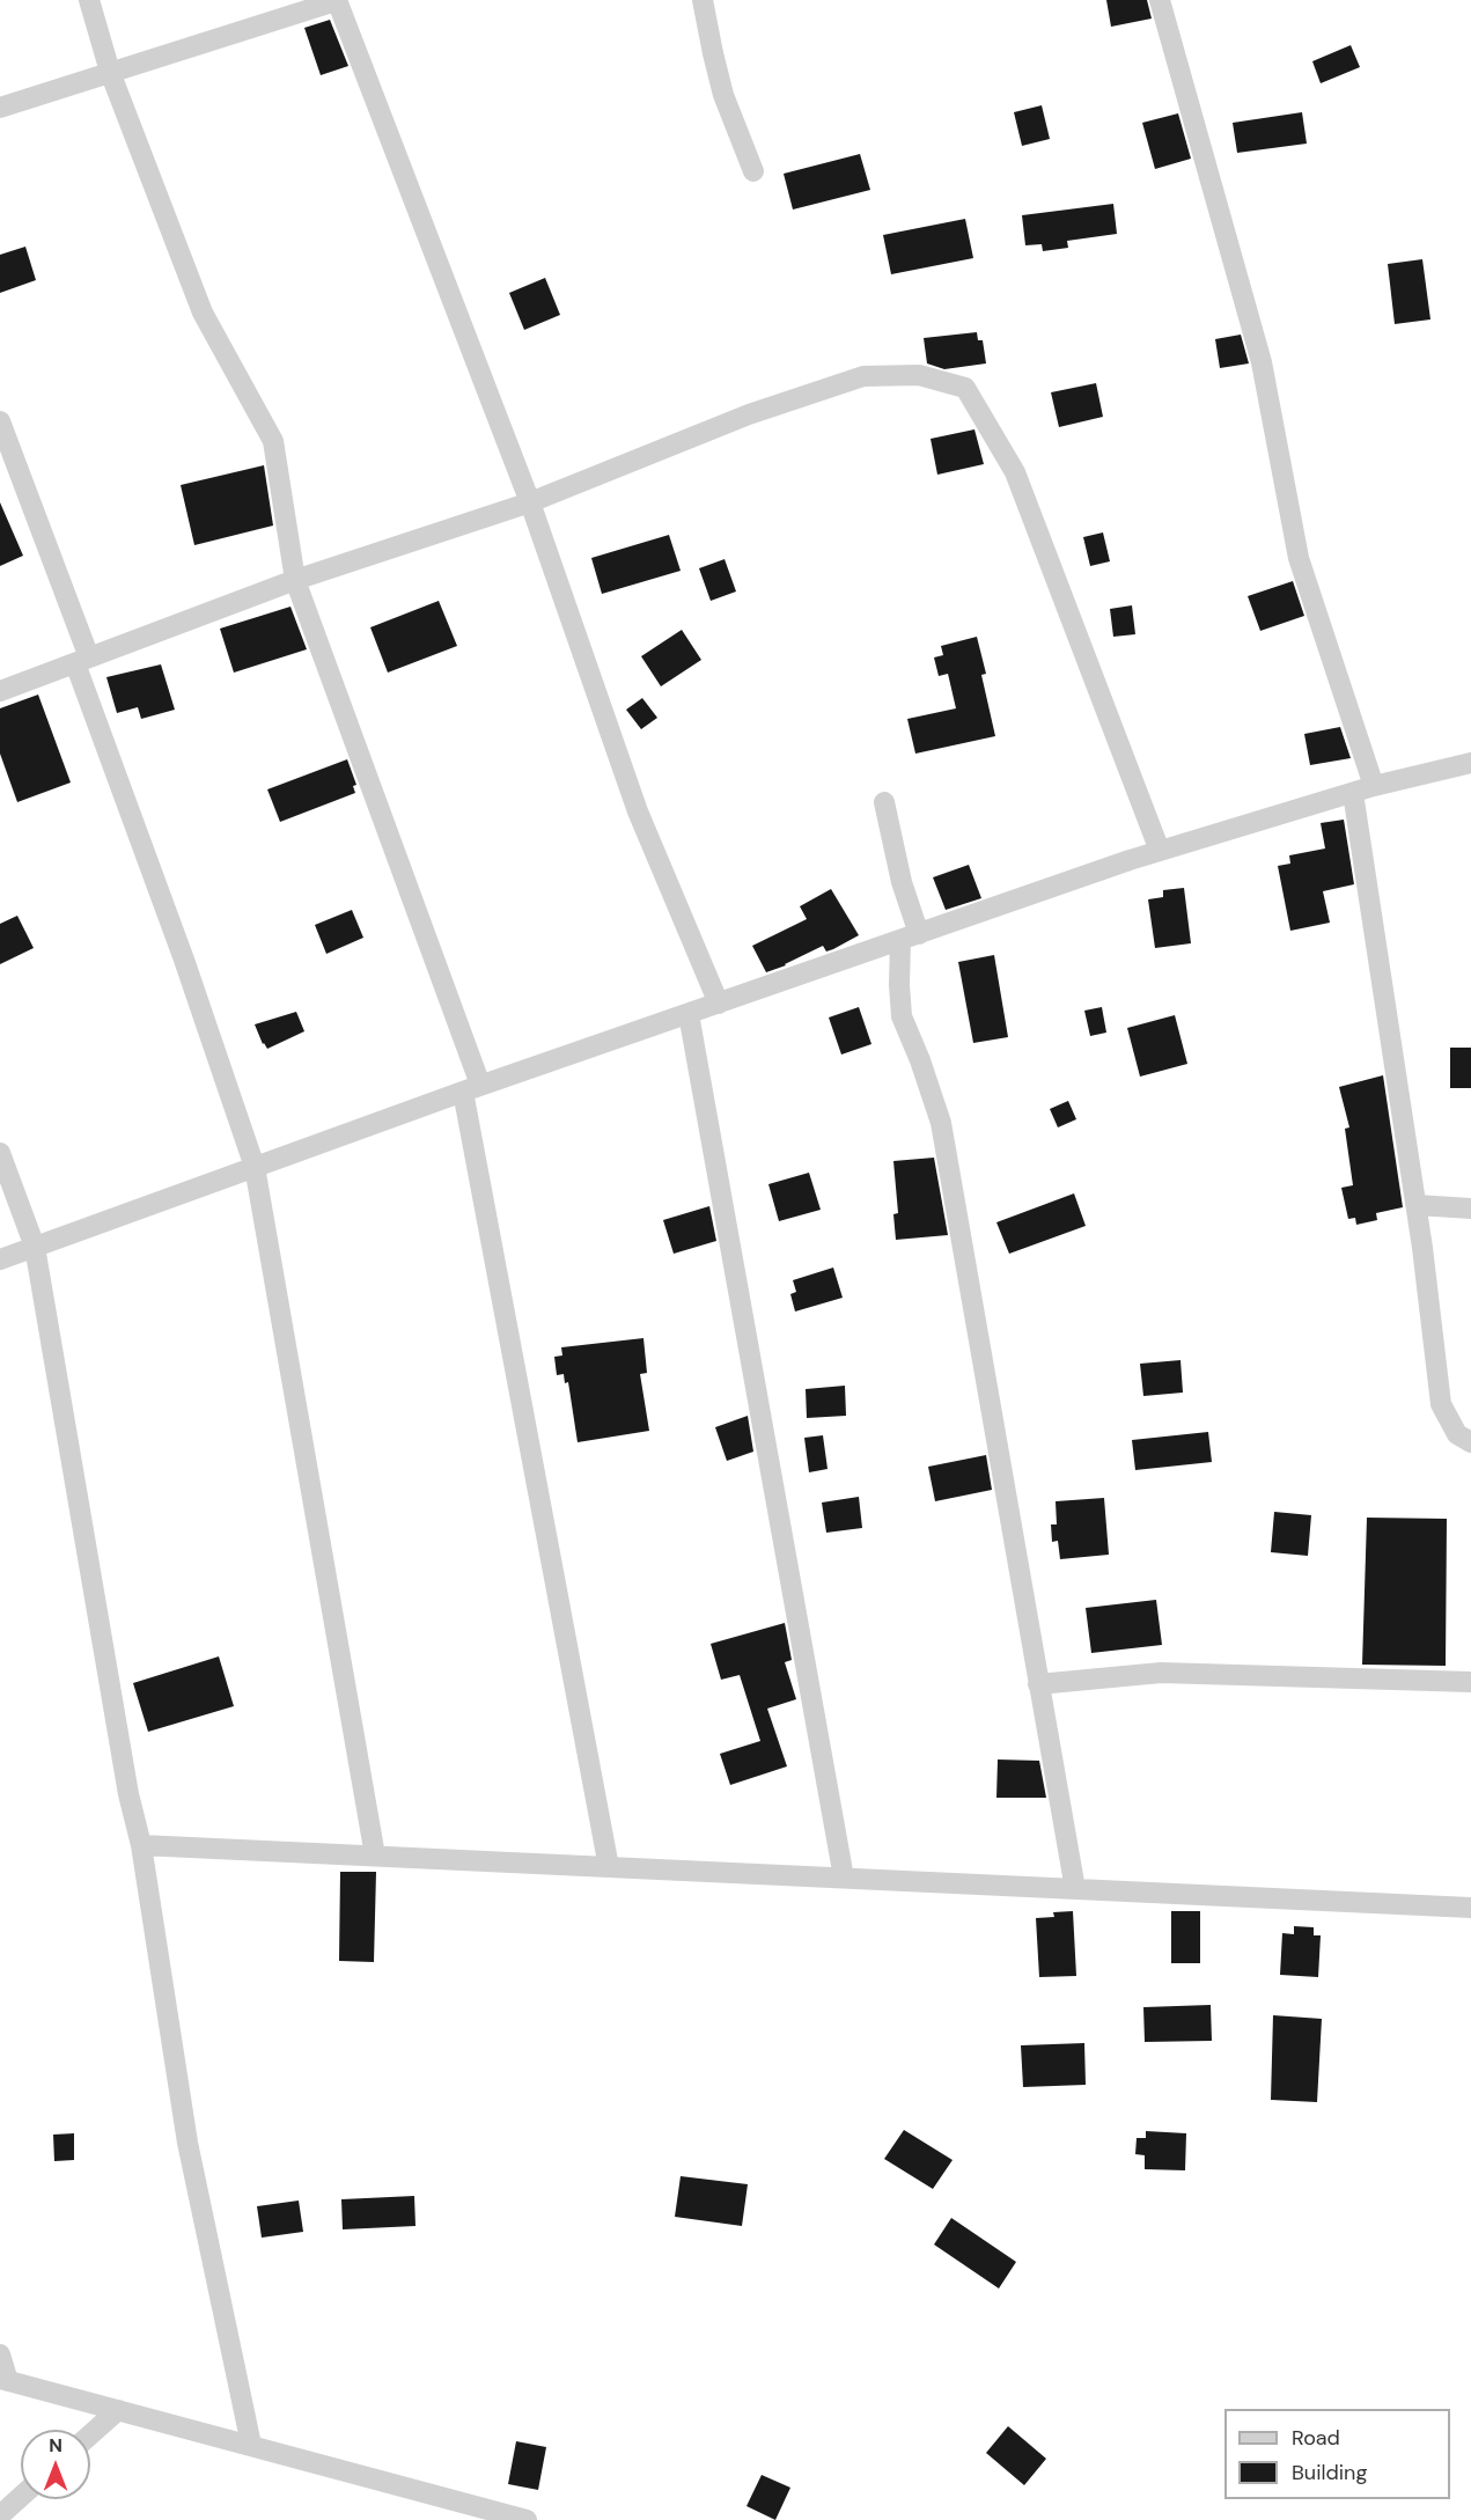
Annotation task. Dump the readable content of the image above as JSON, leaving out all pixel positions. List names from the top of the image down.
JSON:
{
  "legend": ["Road", "Building"],
  "north": "top"
}
